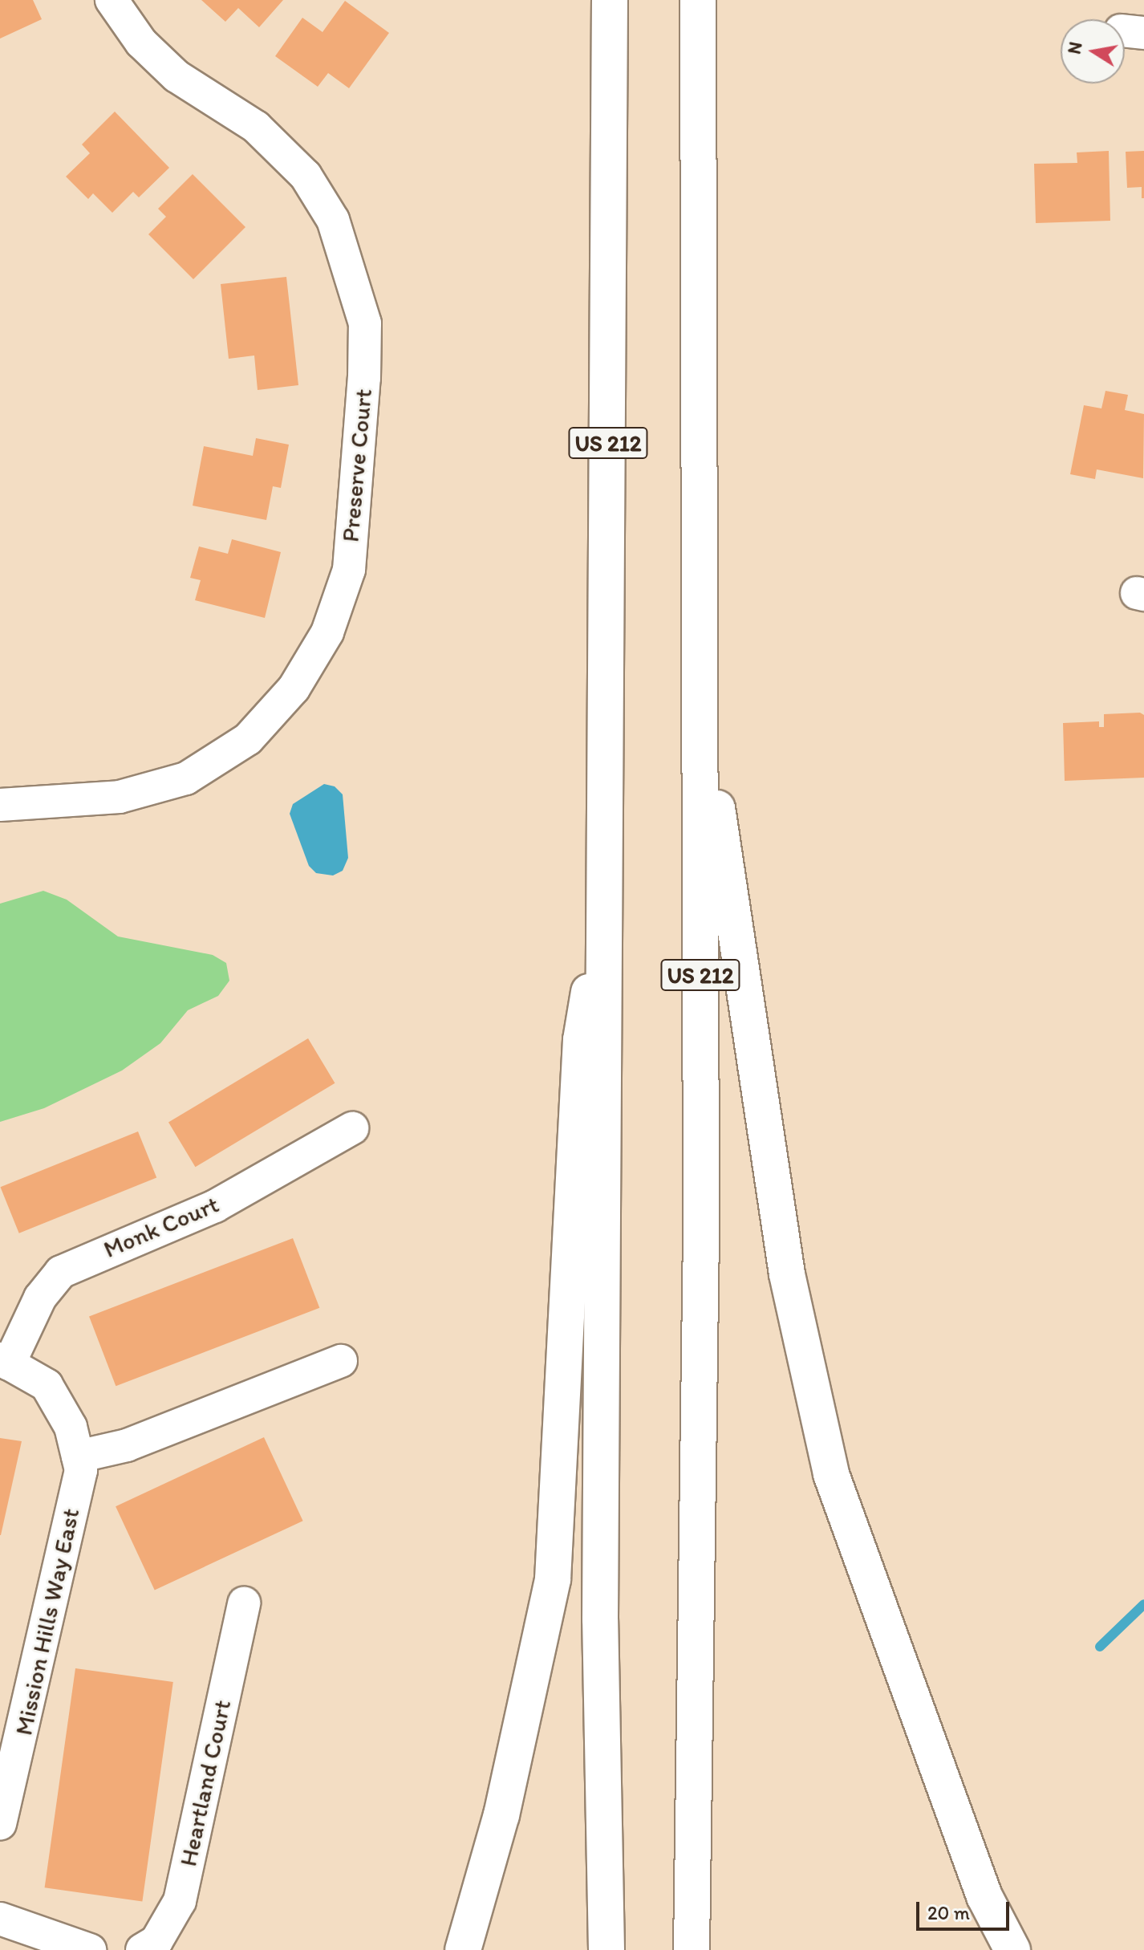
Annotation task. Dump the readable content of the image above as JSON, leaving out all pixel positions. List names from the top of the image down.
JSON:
{
  "streets": {
    "highway": ["US 212"],
    "street": [
      "Preserve Court",
      "Monk Court",
      "Mission Hills Way East",
      "Heartland Court"
    ]
  },
  "crossings": [
    ["Monk Court", "Mission Hills Way East"]
  ],
  "scale_bar": "20 m",
  "north": "left"
}
